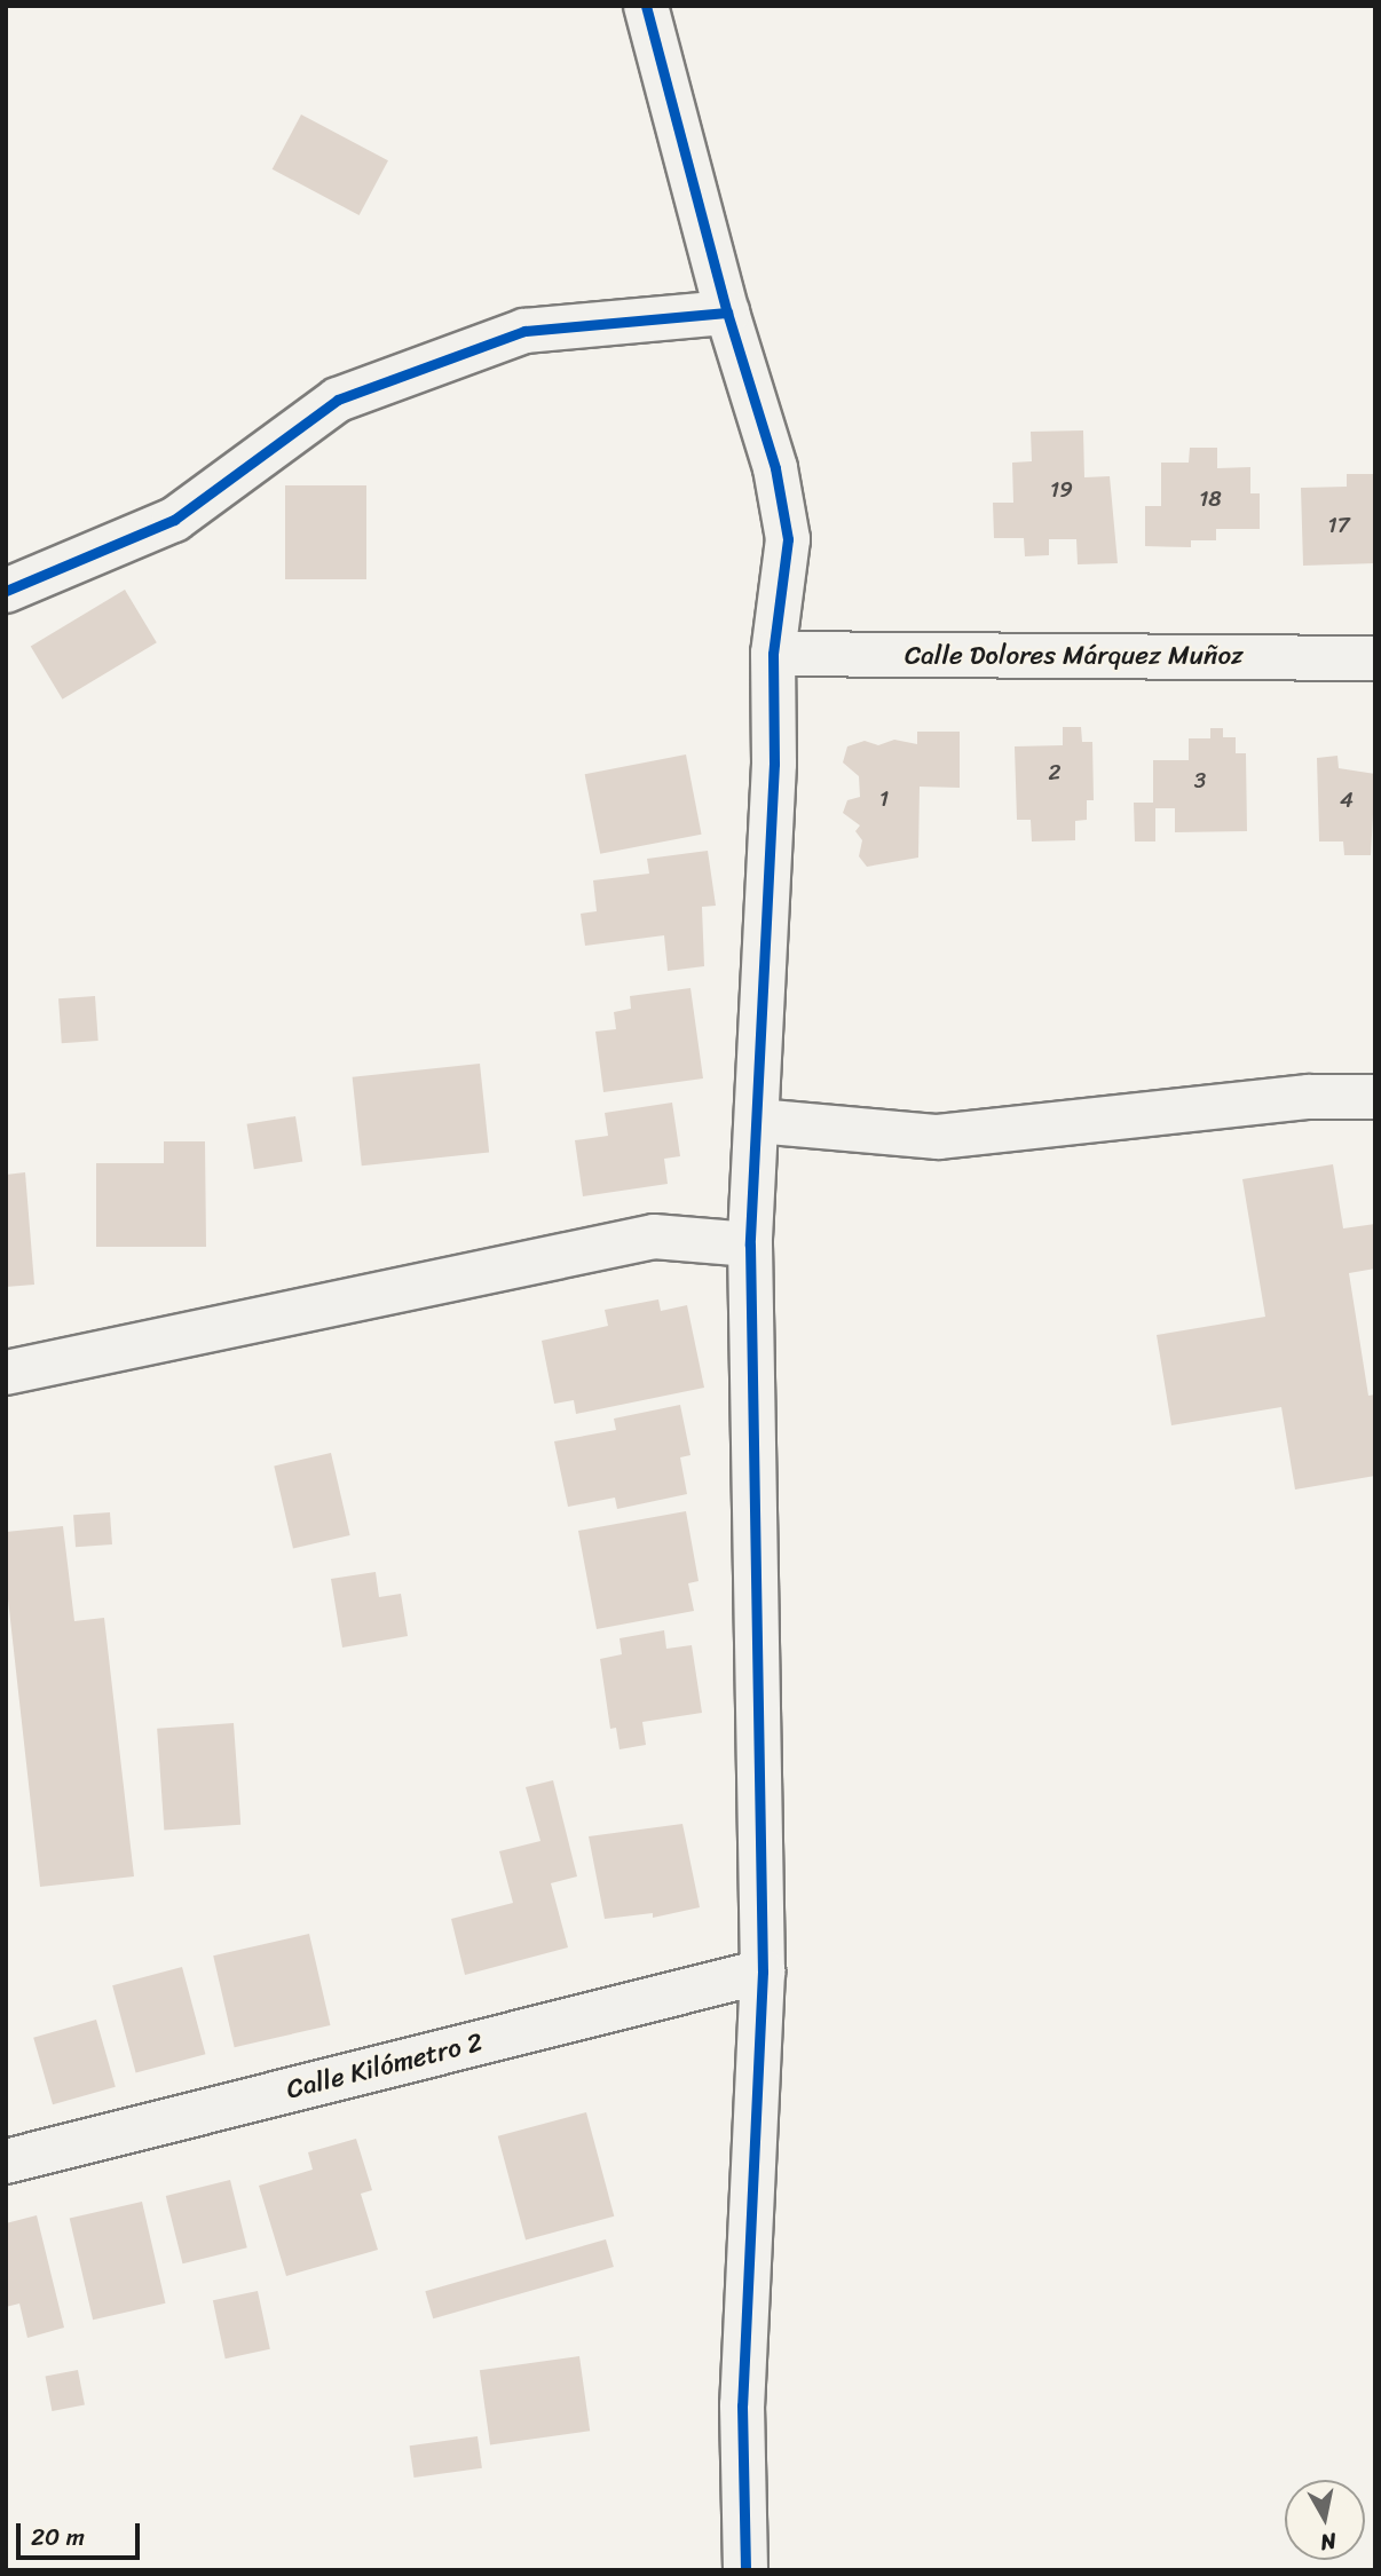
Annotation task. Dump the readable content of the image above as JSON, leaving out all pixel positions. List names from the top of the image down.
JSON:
{
  "streets": {
    "street": ["Calle Dolores Márquez Muñoz", "Calle Kilómetro 2"]
  },
  "house_numbers": [
    "19",
    "18",
    "17",
    "2",
    "3",
    "1",
    "4"
  ],
  "scale_bar": "20 m",
  "north": "bottom"
}
